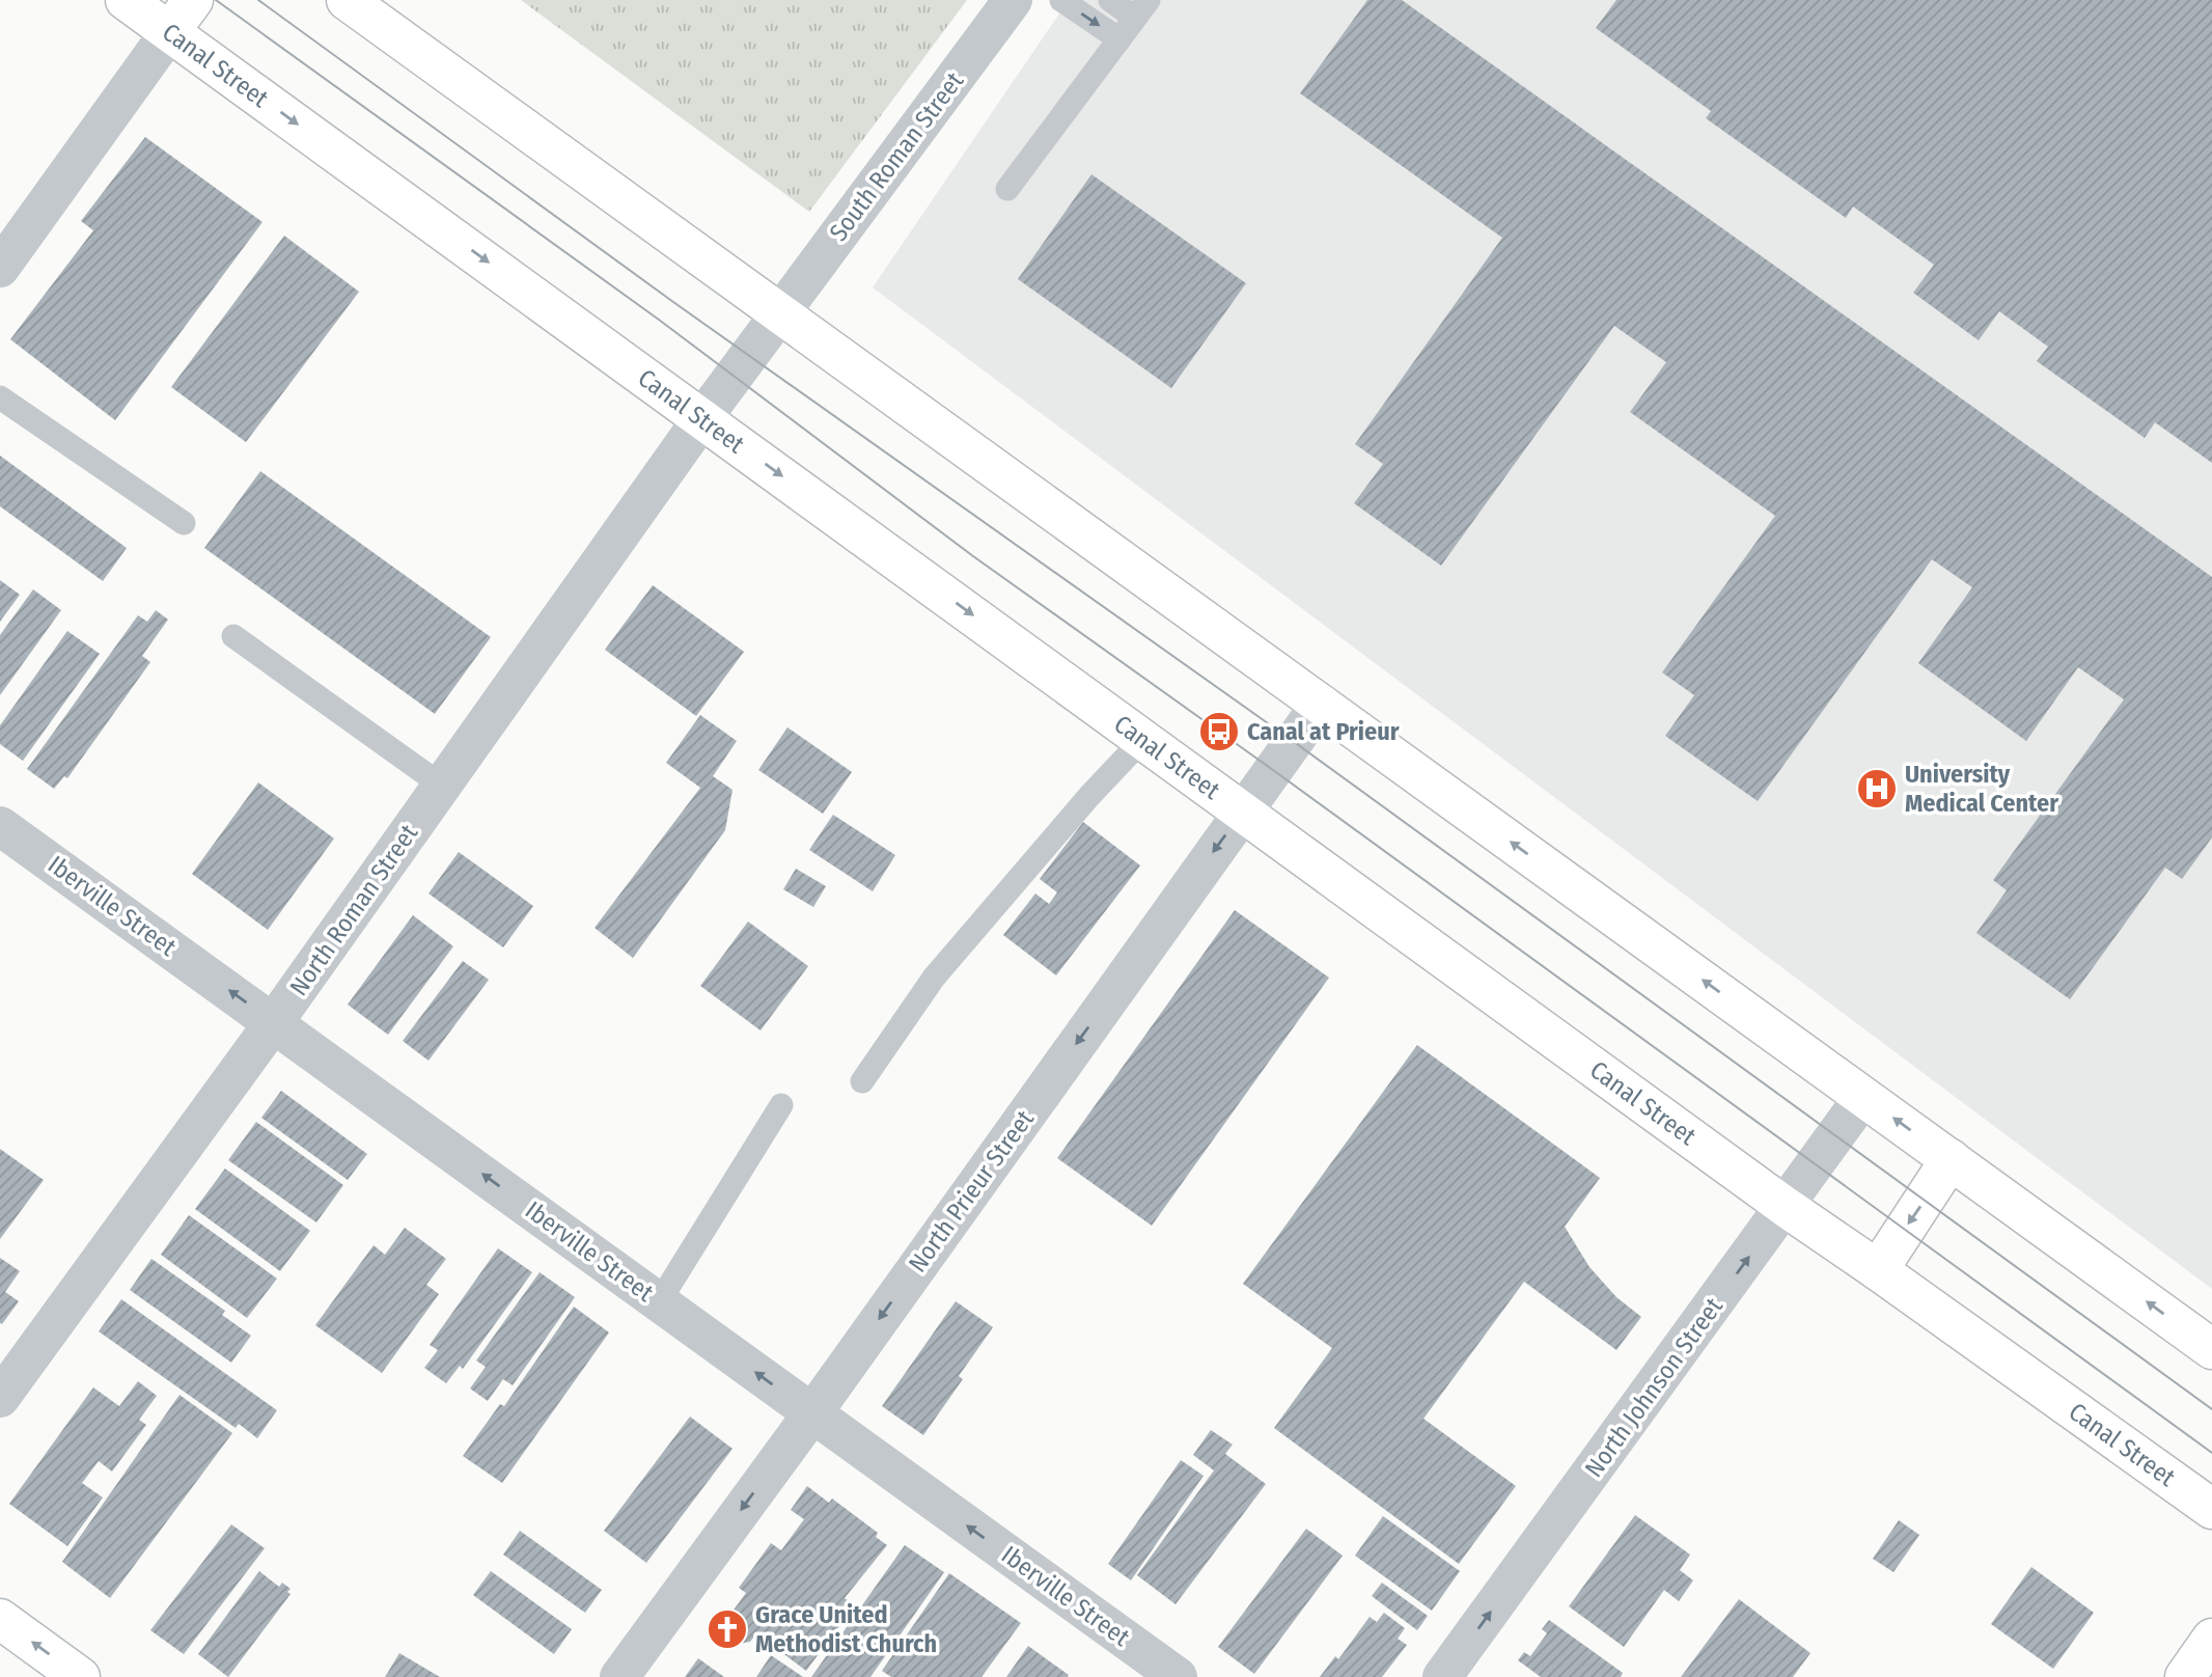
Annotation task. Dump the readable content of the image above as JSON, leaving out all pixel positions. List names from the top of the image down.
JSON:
{
  "streets": {
    "main road": ["Canal Street"],
    "street": [
      "South Roman Street",
      "Iberville Street",
      "North Roman Street",
      "North Prieur Street",
      "North Johnson Street"
    ]
  },
  "crossings": [
    ["Canal Street", "South Roman Street"],
    ["Canal Street", "North Roman Street"],
    ["Canal Street", "North Prieur Street"],
    ["Canal Street", "North Johnson Street"],
    ["South Roman Street", "North Roman Street"],
    ["Iberville Street", "North Roman Street"],
    ["Iberville Street", "North Prieur Street"]
  ],
  "one_way": ["Iberville Street", "North Prieur Street", "North Johnson Street"],
  "places": {
    "bus stop": ["Canal at Prieur"],
    "hospital": ["University Medical Center"],
    "church": ["Grace United Methodist Church"]
  }
}
